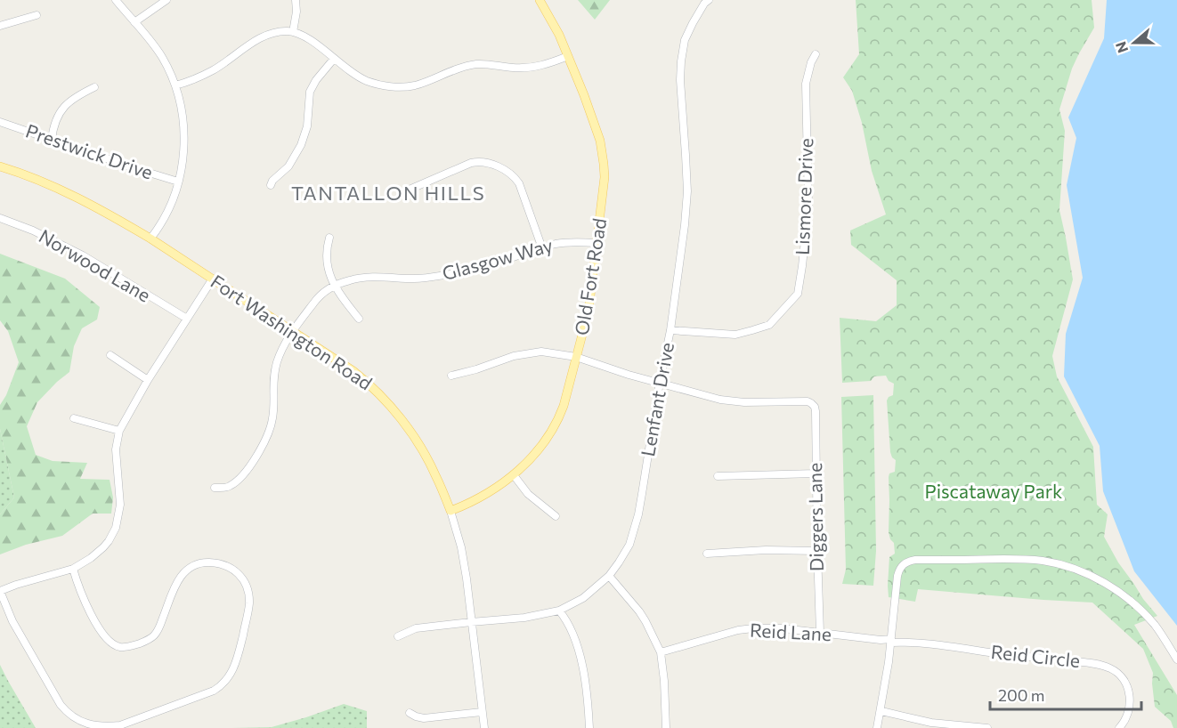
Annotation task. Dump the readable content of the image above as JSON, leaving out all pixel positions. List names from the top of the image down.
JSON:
{
  "streets": {
    "main road": ["Old Fort Road", "Fort Washington Road"],
    "street": [
      "Prestwick Drive",
      "Lismore Drive",
      "Glasgow Way",
      "Norwood Lane",
      "Lenfant Drive",
      "Diggers Lane",
      "Reid Lane",
      "Reid Circle"
    ]
  },
  "crossings": [
    ["Lismore Drive", "Lenfant Drive"],
    ["Glasgow Way", "Old Fort Road"],
    ["Glasgow Way", "Fort Washington Road"],
    ["Old Fort Road", "Fort Washington Road"],
    ["Fort Washington Road", "Lenfant Drive"],
    ["Lenfant Drive", "Diggers Lane"],
    ["Diggers Lane", "Reid Lane"],
    ["Reid Lane", "Reid Circle"]
  ],
  "districts": ["TANTALLON HILLS"],
  "parks": ["Piscataway Park"],
  "scale_bar": "200 m",
  "north": "left"
}
